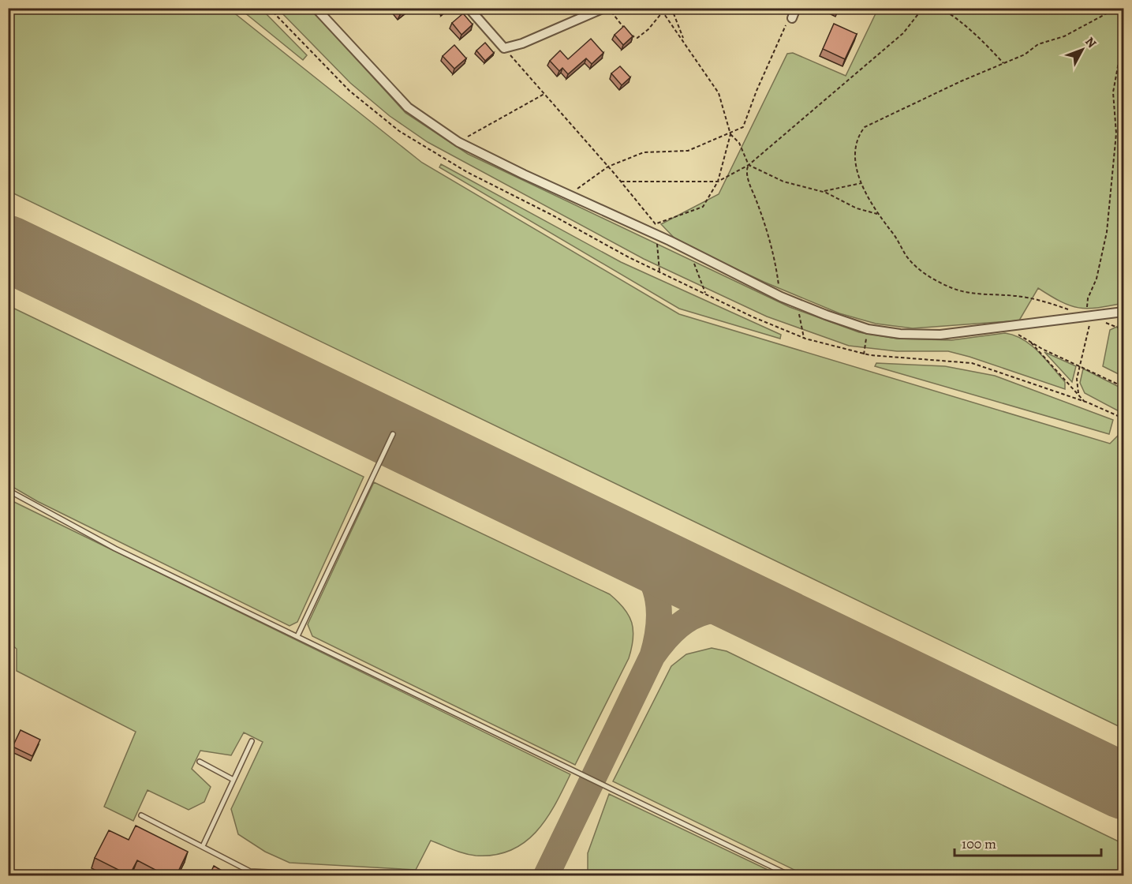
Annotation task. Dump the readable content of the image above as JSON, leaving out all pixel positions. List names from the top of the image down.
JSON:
{
  "scale_bar": "100 m",
  "north": "top right"
}
